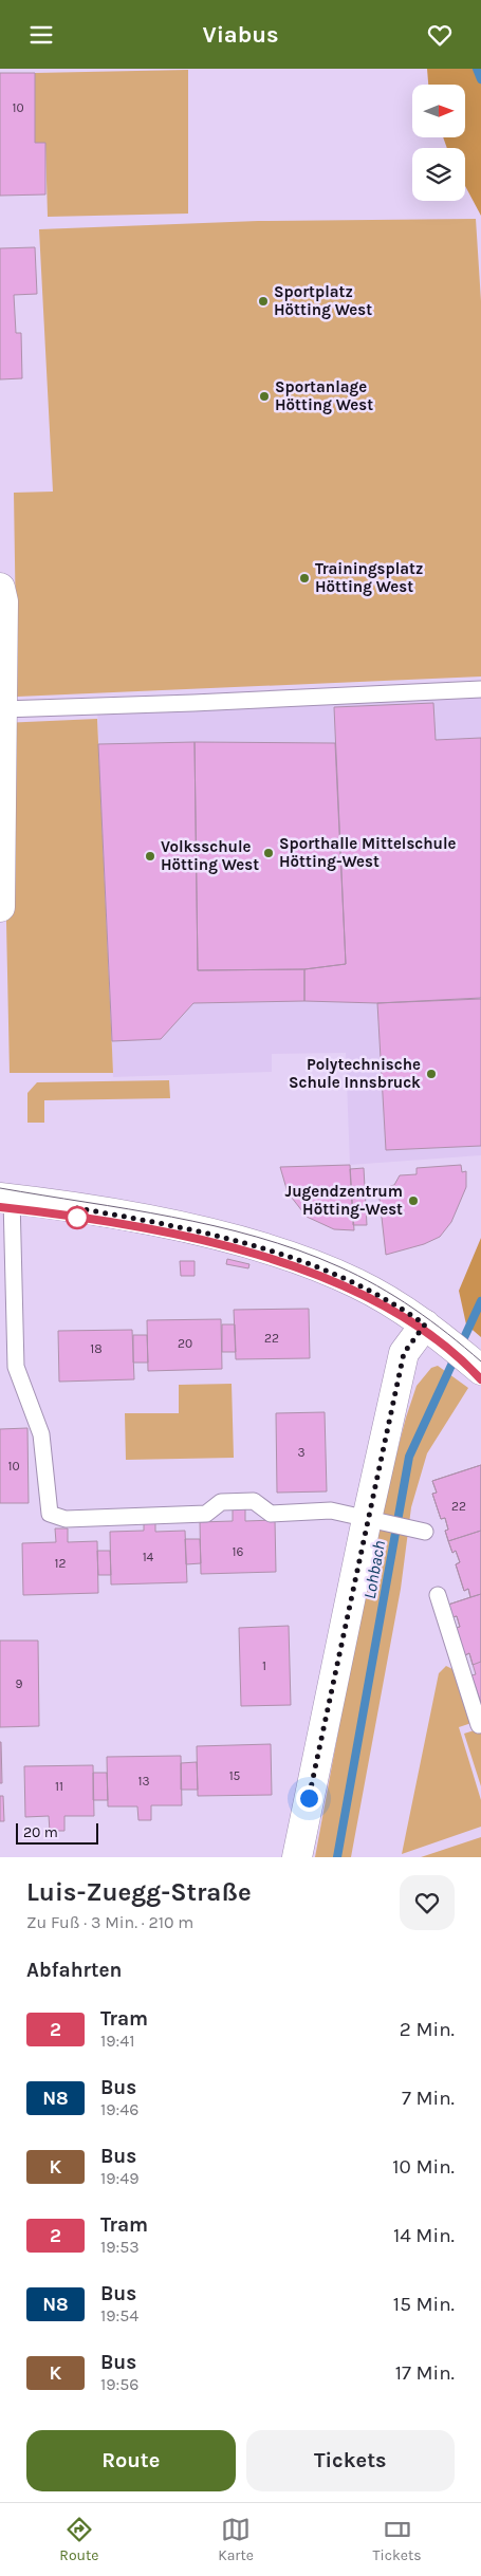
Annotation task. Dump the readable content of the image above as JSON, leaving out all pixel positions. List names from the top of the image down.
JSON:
{
  "water": ["Lohbach"],
  "places": [
    "Sportplatz Hötting West",
    "Sportanlage Hötting West",
    "Trainingsplatz Hötting West",
    "Sporthalle Mittelschule Hötting-West",
    "Volksschule Hötting West",
    "Polytechnische Schule Innsbruck",
    "Jugendzentrum Hötting-West"
  ],
  "lines": ["tram line 2"],
  "house_numbers": [
    "10",
    "22",
    "20",
    "18",
    "3",
    "10",
    "22",
    "16",
    "14",
    "12",
    "1",
    "9",
    "15",
    "13",
    "11"
  ],
  "scale_bar": "20 m",
  "north": "right",
  "page": {
    "header": "Viabus",
    "scale": "20 m",
    "heading": [
      ["Luis-Zuegg-Straße", "Zu Fuß · 3 Min. · 210 m"],
      "Abfahrten"
    ],
    "list": [
      {
        "mark": "2",
        "name": "Tram",
        "note": "19:41",
        "value": "2 Min."
      },
      {
        "mark": "N8",
        "name": "Bus",
        "note": "19:46",
        "value": "7 Min."
      },
      {
        "mark": "K",
        "name": "Bus",
        "note": "19:49",
        "value": "10 Min."
      },
      {
        "mark": "2",
        "name": "Tram",
        "note": "19:53",
        "value": "14 Min."
      },
      {
        "mark": "N8",
        "name": "Bus",
        "note": "19:54",
        "value": "15 Min."
      },
      {
        "mark": "K",
        "name": "Bus",
        "note": "19:56",
        "value": "17 Min."
      }
    ],
    "buttons": ["Route", "Tickets"],
    "tabs": ["Route", "Karte", "Tickets"]
  }
}
